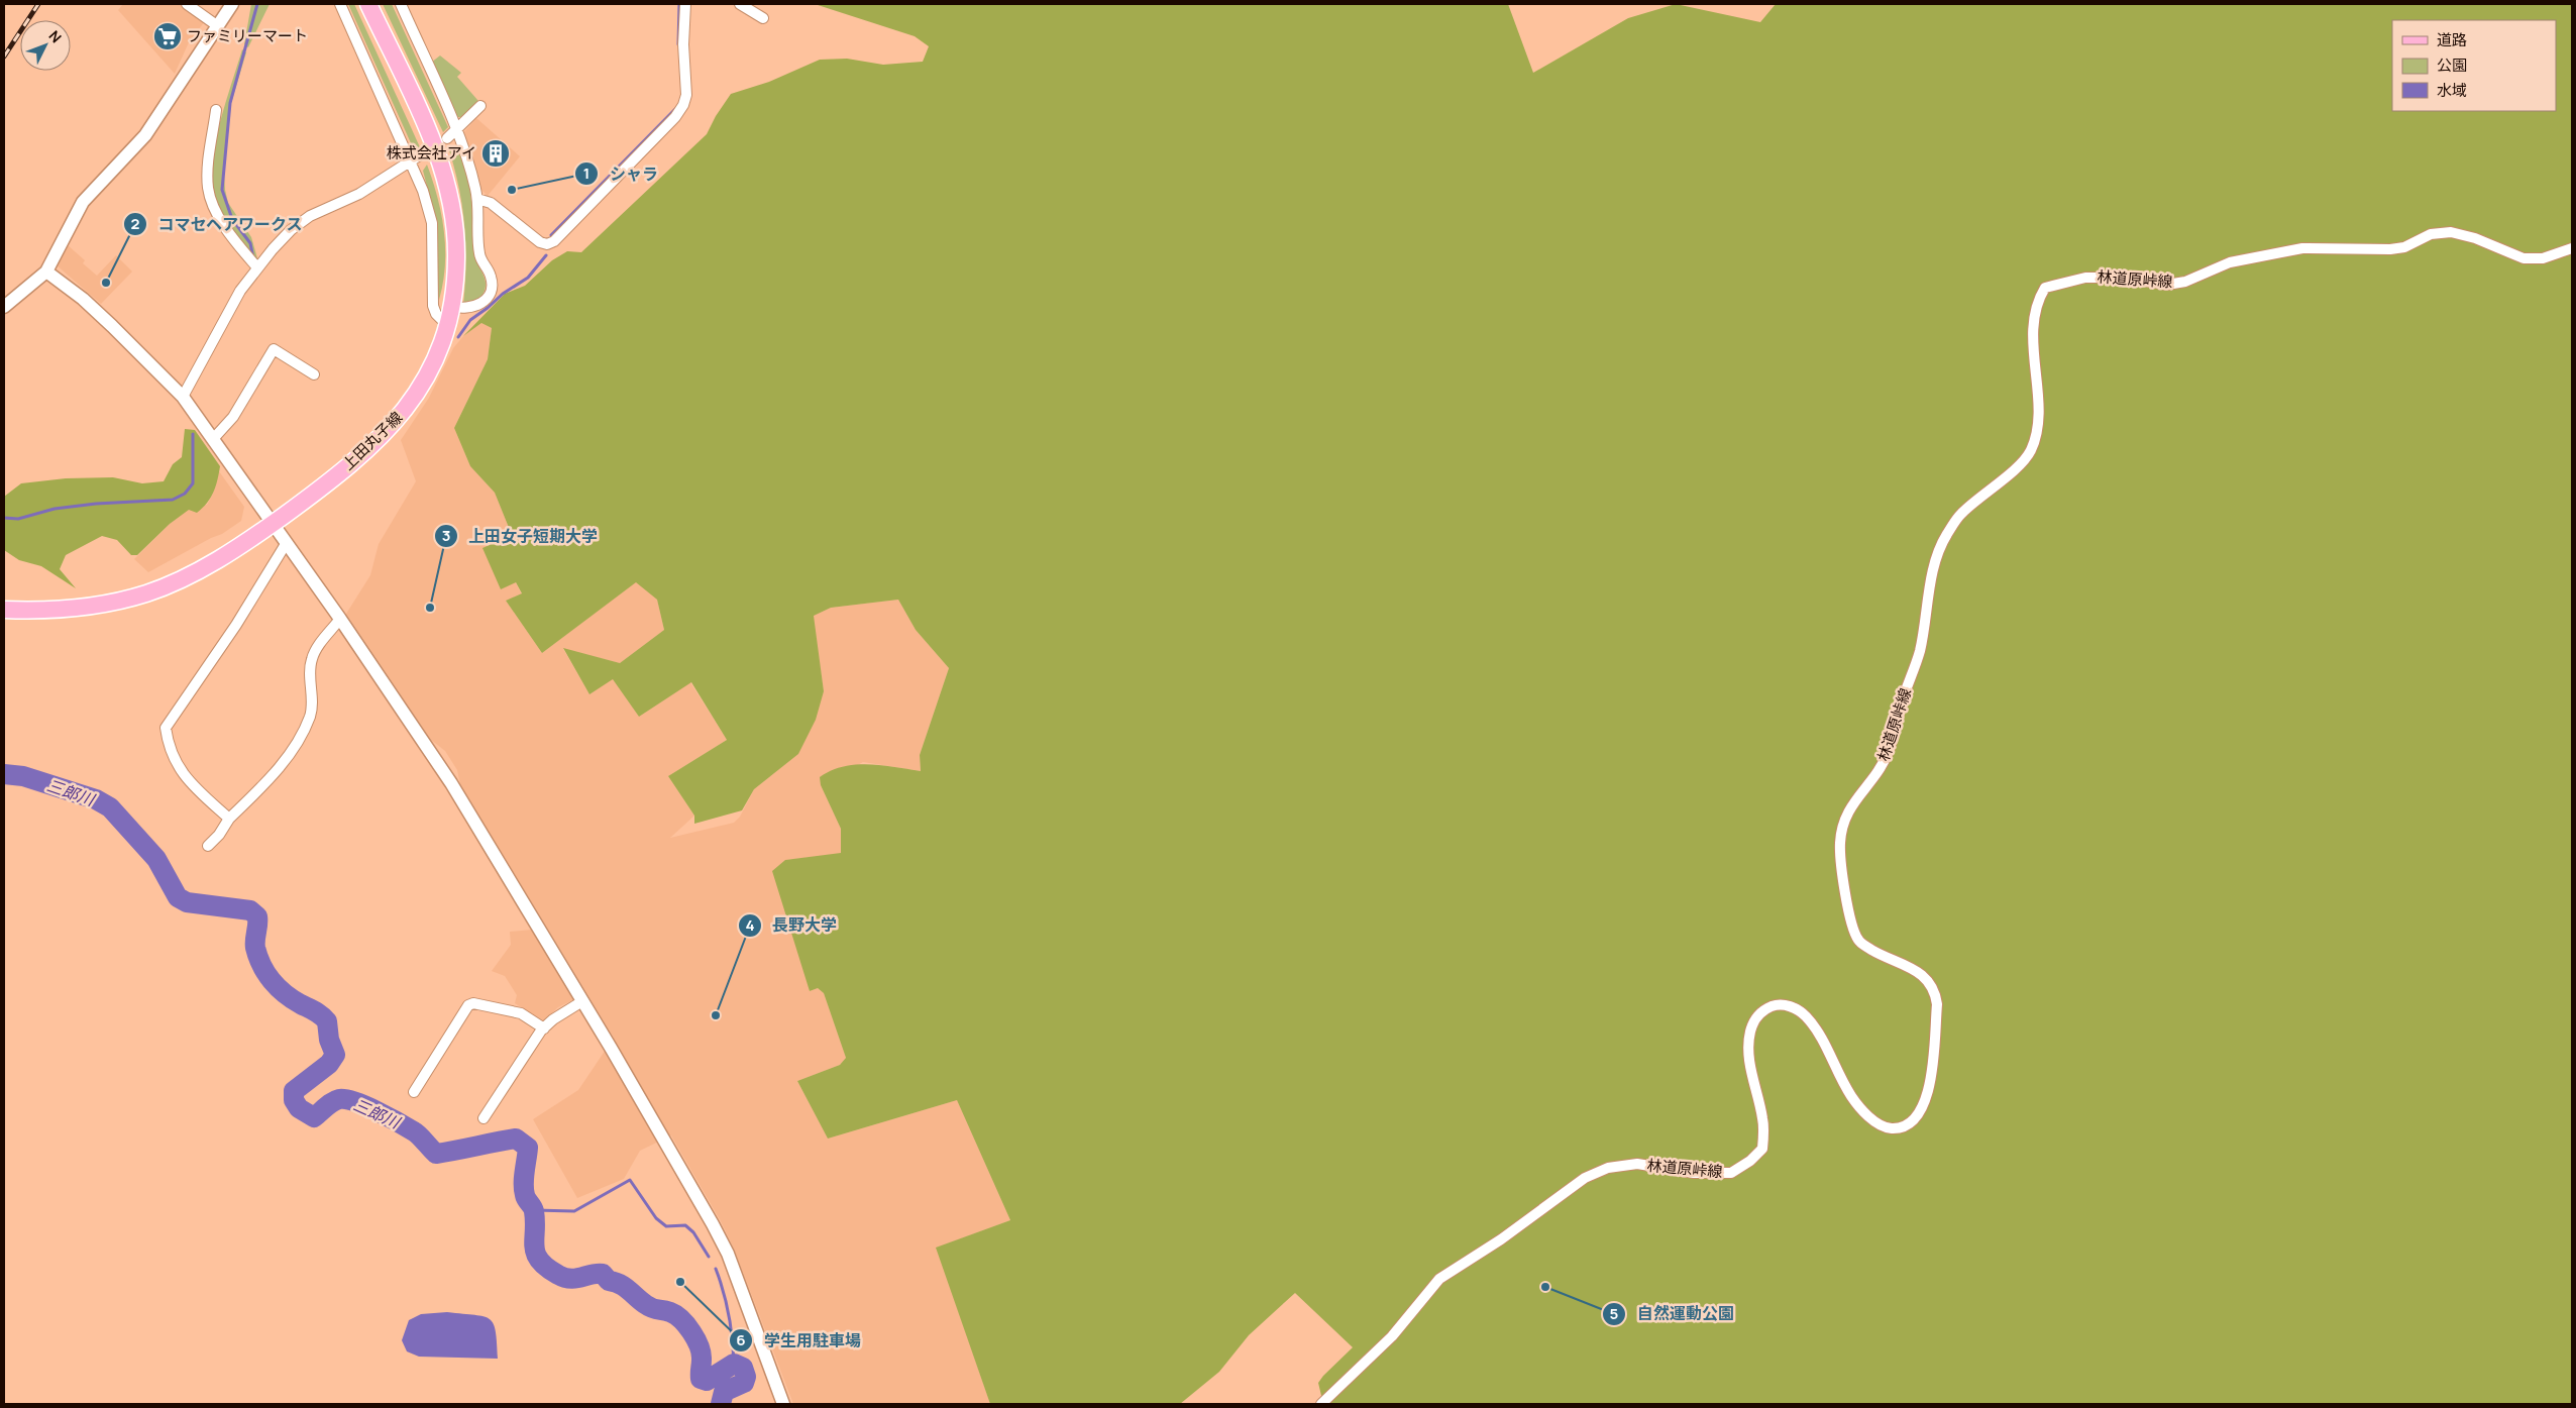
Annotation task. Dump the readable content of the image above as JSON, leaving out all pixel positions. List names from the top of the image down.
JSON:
{
  "streets": {
    "main road": ["上田丸子線"],
    "street": ["林道原峠線"]
  },
  "water": ["三郎川"],
  "places": {
    "supermarket": ["ファミリーマート"],
    "building": ["株式会社アイ"],
    "other": [
      "シャラ",
      "コマセヘアワークス",
      "上田女子短期大学",
      "長野大学",
      "学生用駐車場",
      "自然運動公園"
    ]
  },
  "legend": ["道路", "公園", "水域"],
  "north": "top right"
}
